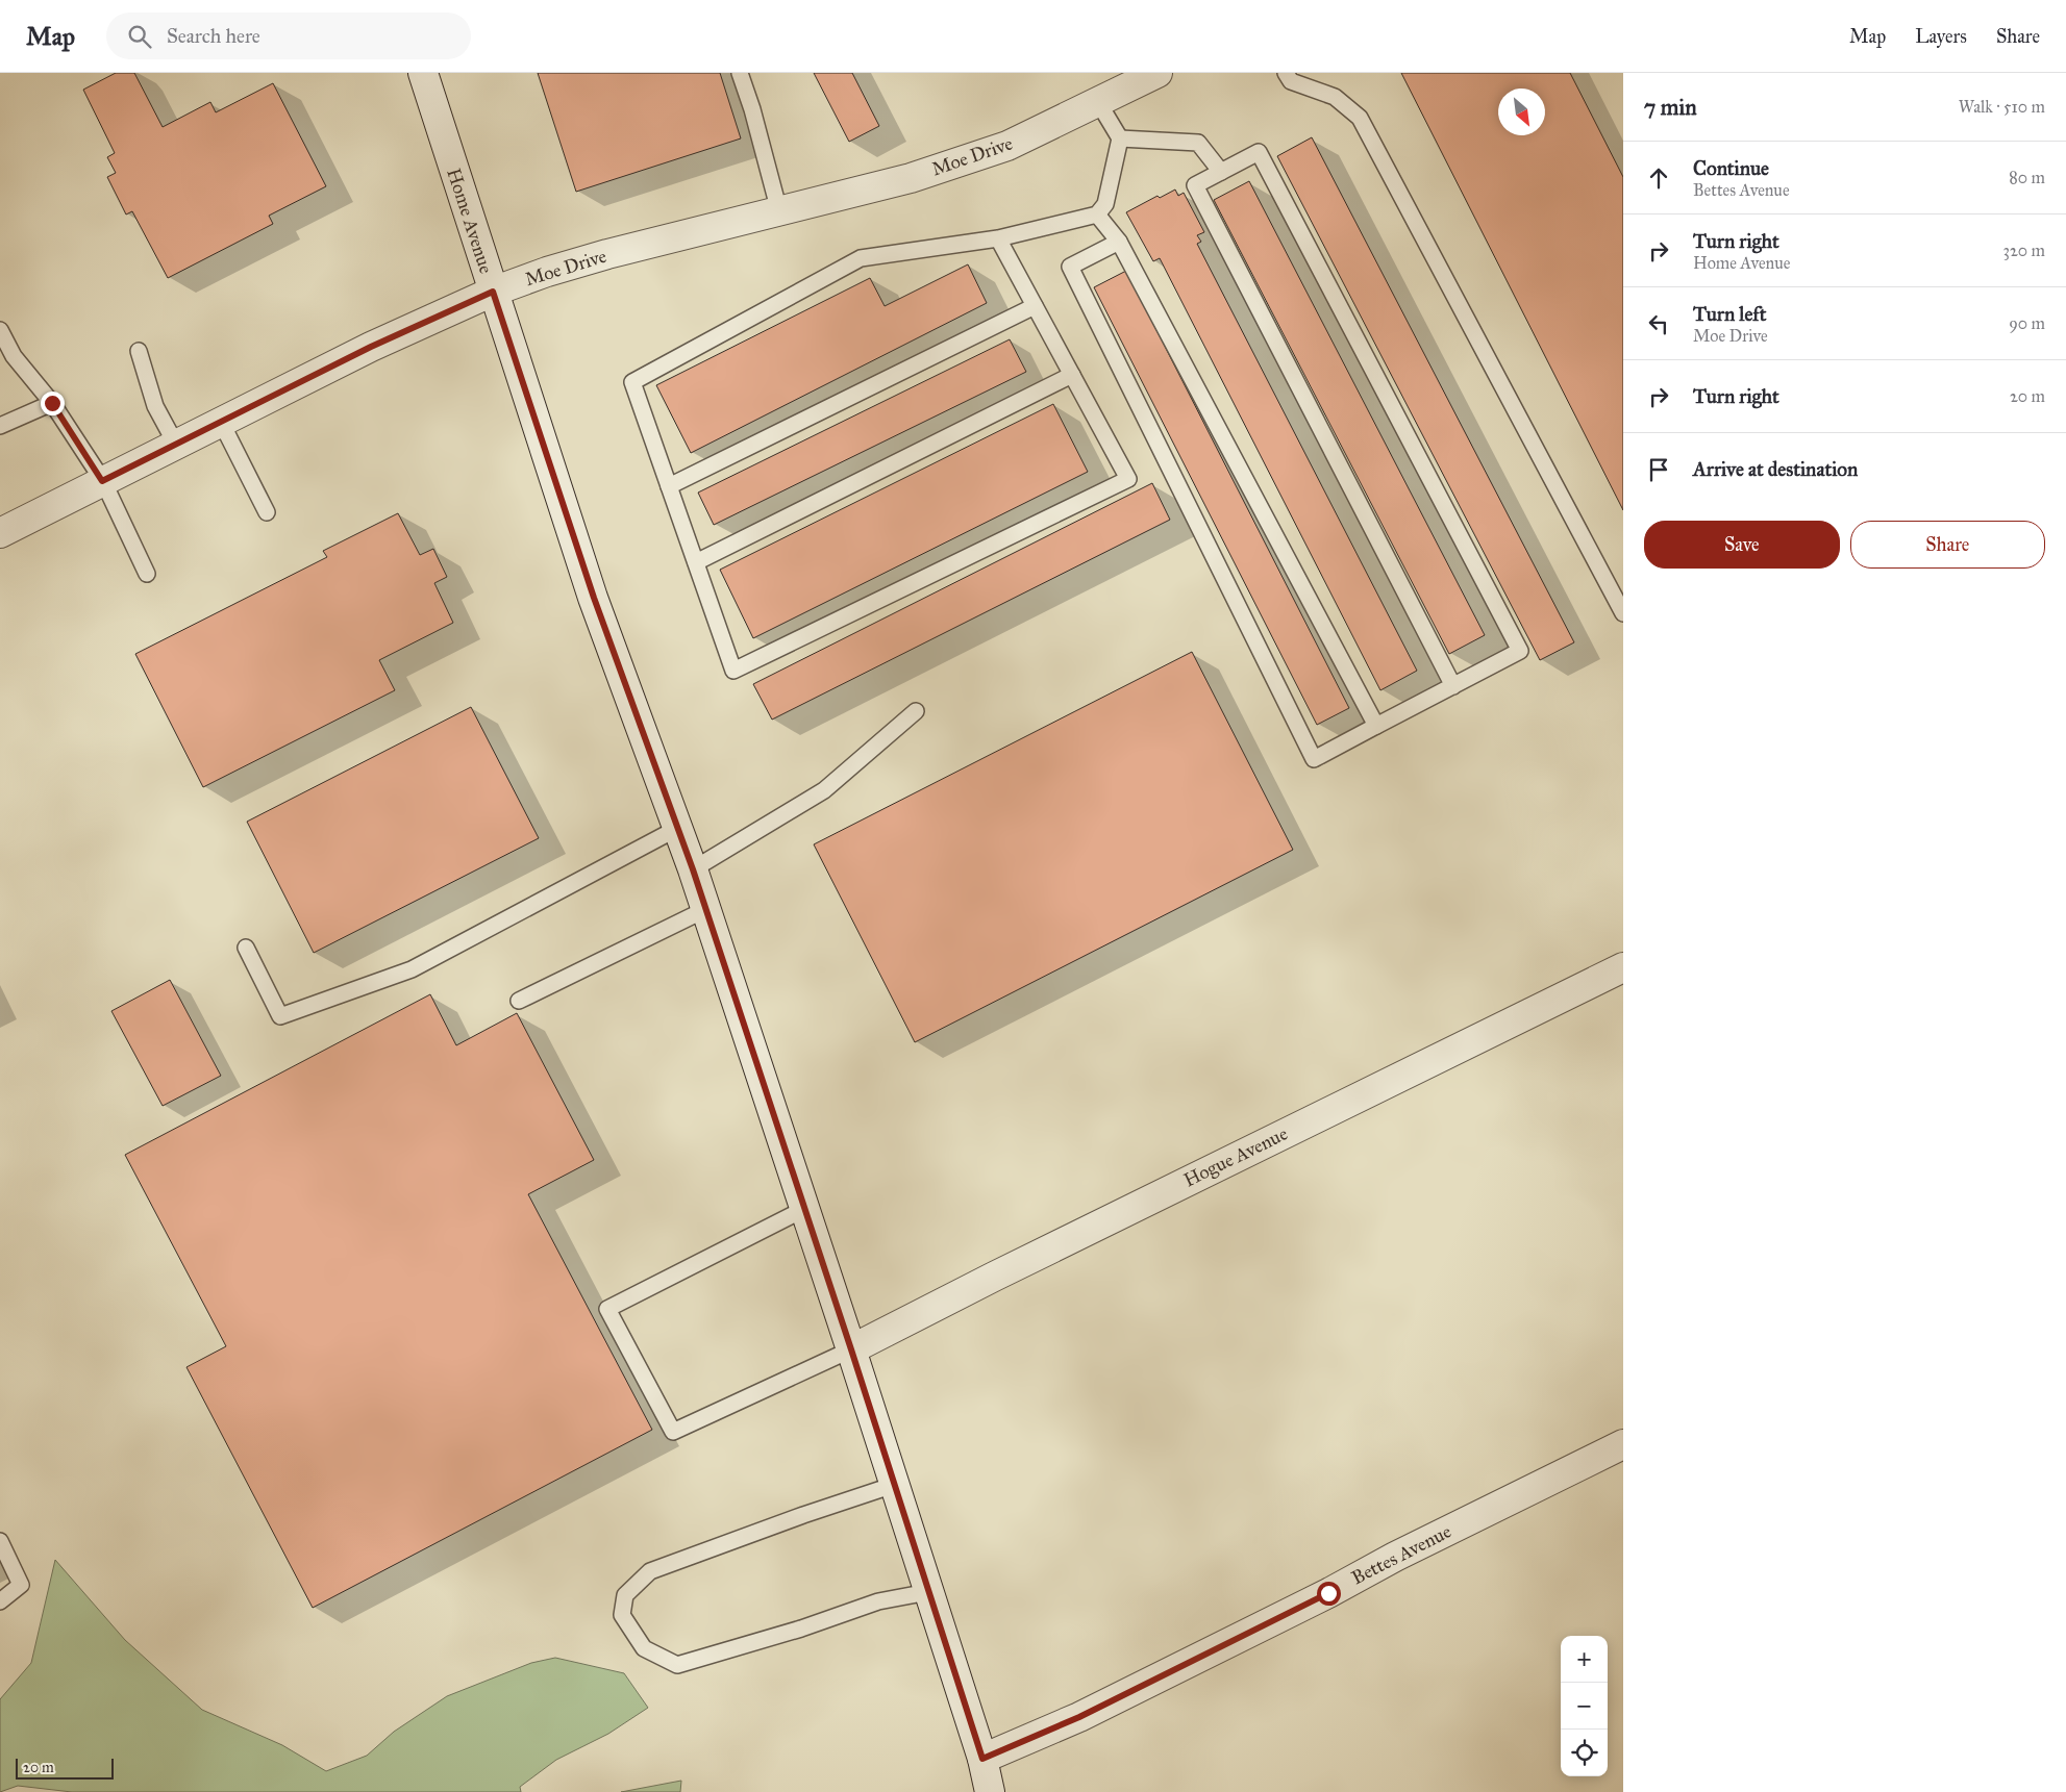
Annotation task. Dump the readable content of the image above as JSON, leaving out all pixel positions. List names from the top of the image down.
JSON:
{
  "streets": {
    "street": [
      "Moe Drive",
      "Home Avenue",
      "Hogue Avenue",
      "Bettes Avenue"
    ]
  },
  "crossings": [
    ["Moe Drive", "Home Avenue"],
    ["Home Avenue", "Hogue Avenue"],
    ["Home Avenue", "Bettes Avenue"]
  ],
  "scale_bar": "20 m",
  "north": "bottom right",
  "page": {
    "header": "Map",
    "search": "Search here",
    "nav": ["Map", "Layers", "Share"],
    "heading": ["7 min", "Walk · 510 m"],
    "list": [
      ["Continue", "Bettes Avenue", "80 m"],
      ["Turn right", "Home Avenue", "320 m"],
      ["Turn left", "Moe Drive", "90 m"],
      ["Turn right", "20 m"],
      "Arrive at destination"
    ],
    "buttons": ["Save", "Share"],
    "map_buttons": ["+", "−"],
    "scale": "20 m"
  }
}
